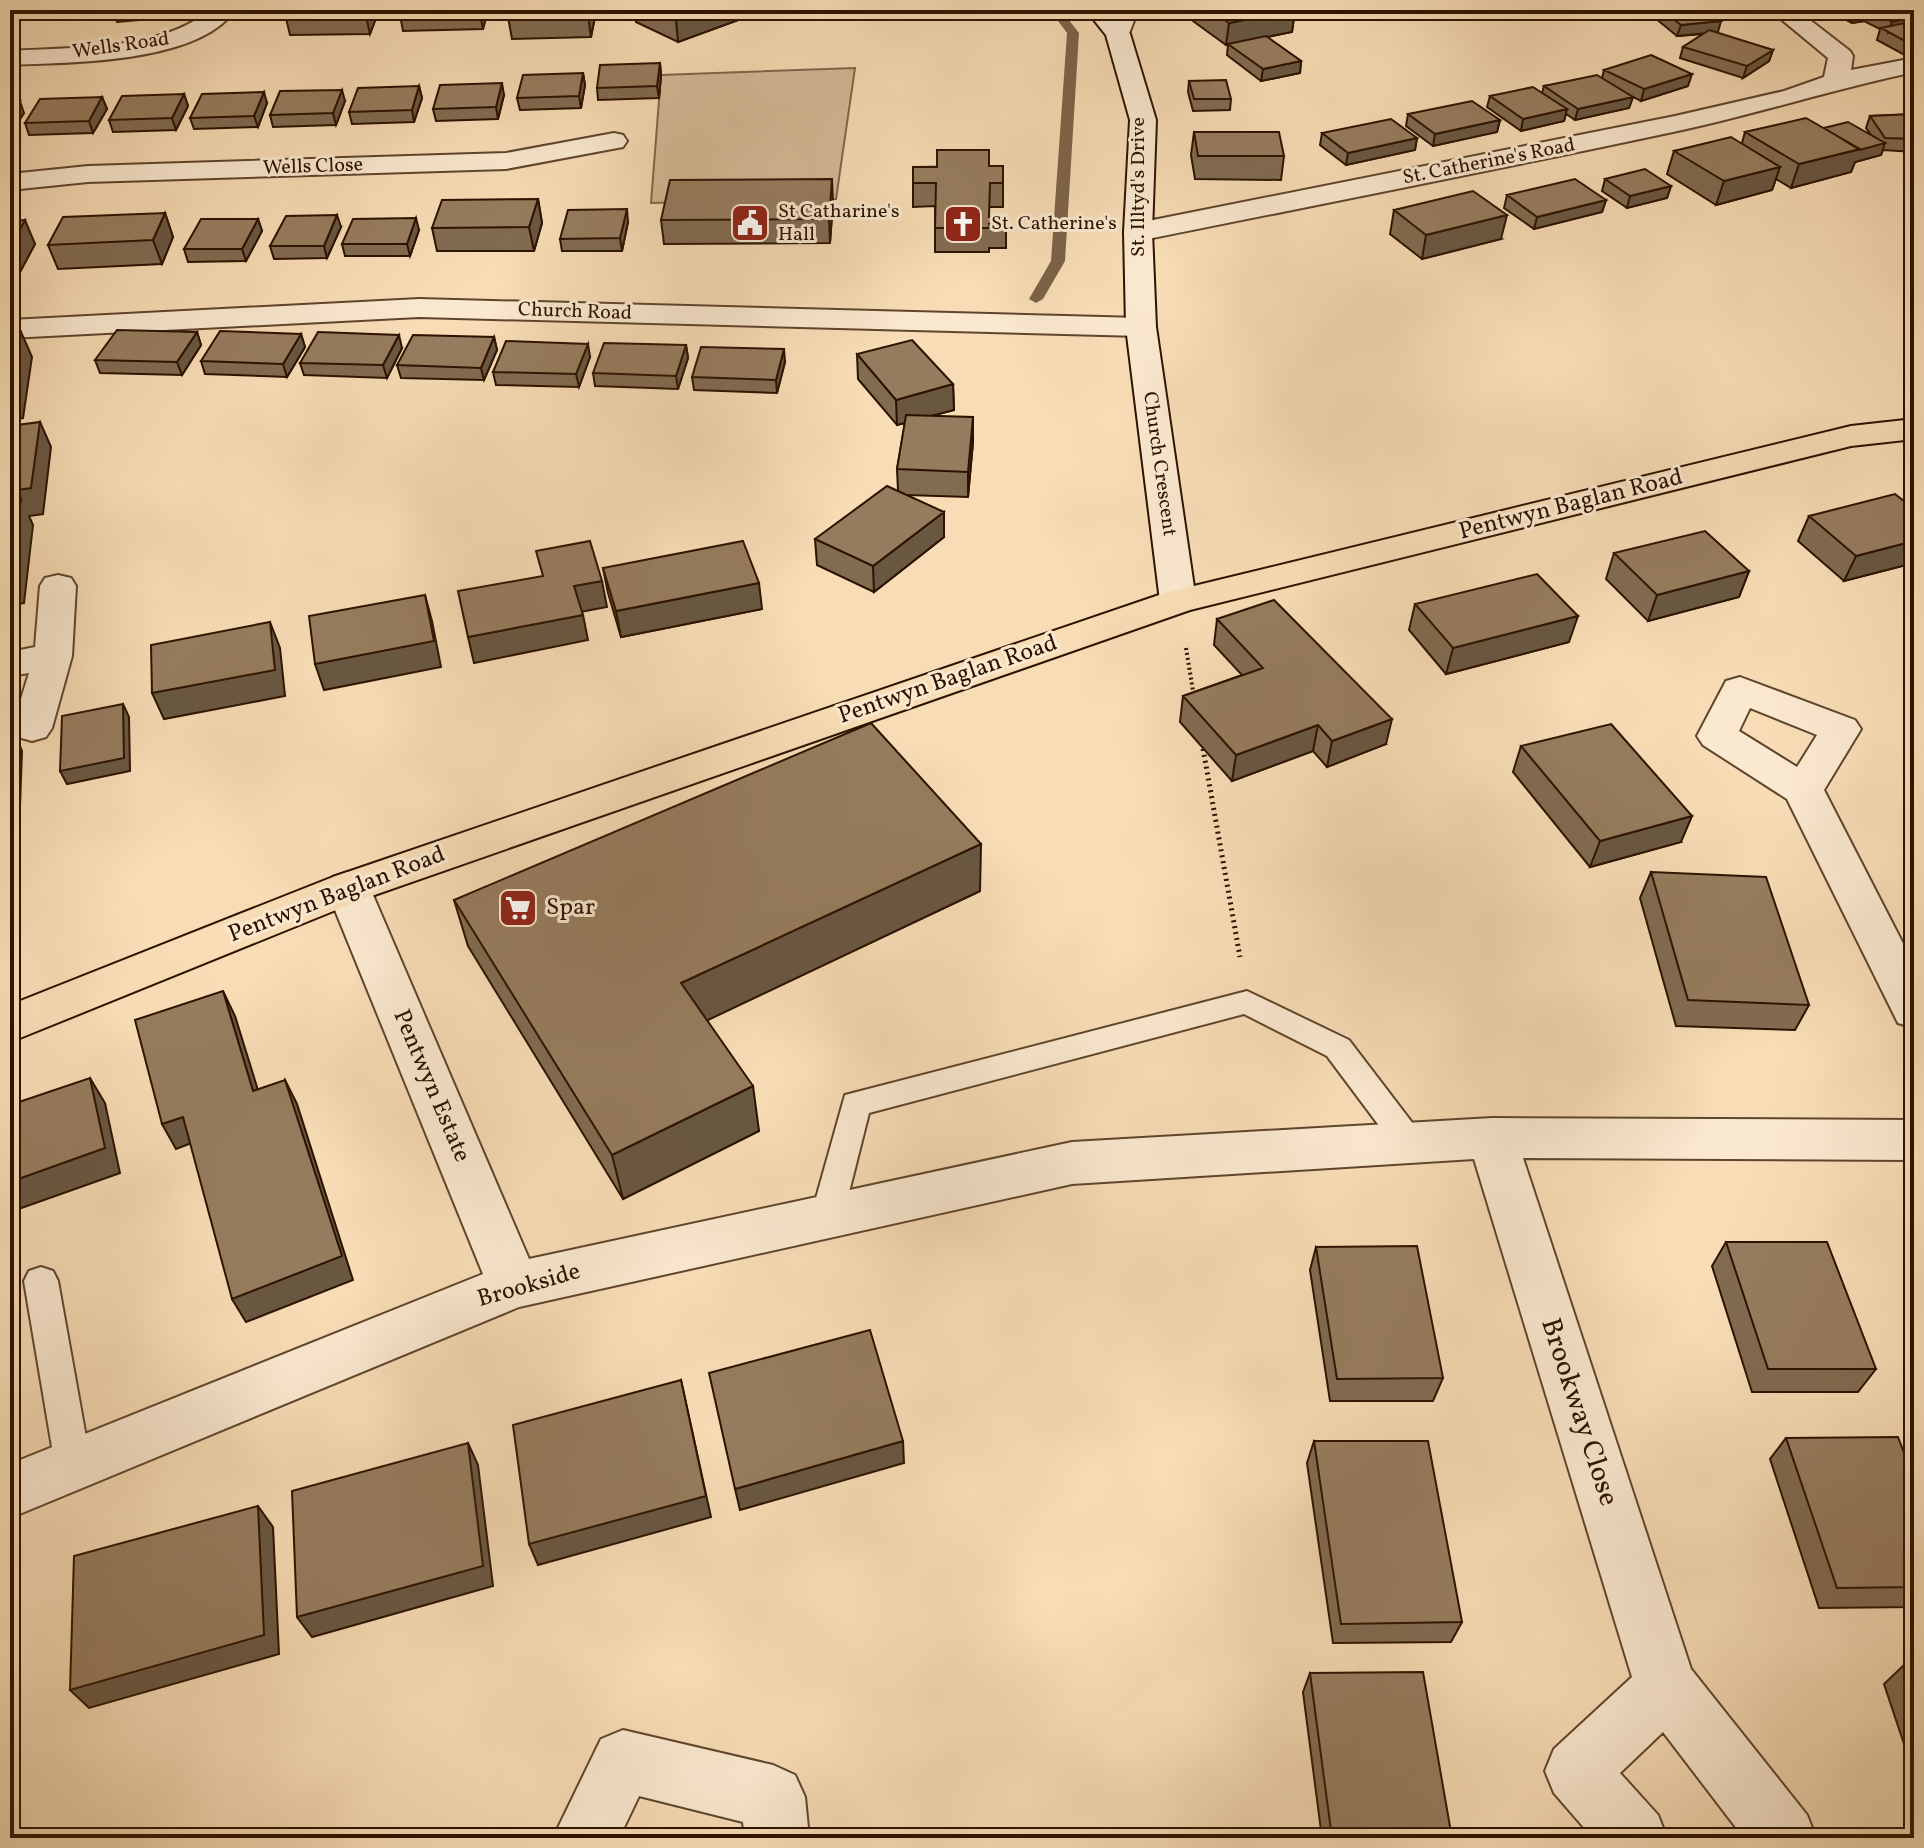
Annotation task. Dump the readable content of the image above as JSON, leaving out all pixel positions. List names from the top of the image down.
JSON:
{
  "streets": {
    "main road": ["Pentwyn Baglan Road"],
    "street": [
      "Wells Road",
      "St. Catherine's Road",
      "Wells Close",
      "St. Illtyd's Drive",
      "Church Road",
      "Church Crescent",
      "Pentwyn Estate",
      "Brookside",
      "Brookway Close"
    ]
  },
  "crossings": [
    ["St. Catherine's Road", "St. Illtyd's Drive"],
    ["St. Illtyd's Drive", "Church Road"],
    ["St. Illtyd's Drive", "Church Crescent"],
    ["Church Road", "Church Crescent"],
    ["Church Crescent", "Pentwyn Baglan Road"],
    ["Pentwyn Baglan Road", "Pentwyn Estate"],
    ["Pentwyn Estate", "Brookside"],
    ["Brookside", "Brookway Close"]
  ],
  "places": {
    "public building": ["St Catharine's Hall"],
    "church": ["St. Catherine's"],
    "supermarket": ["Spar"]
  }
}
